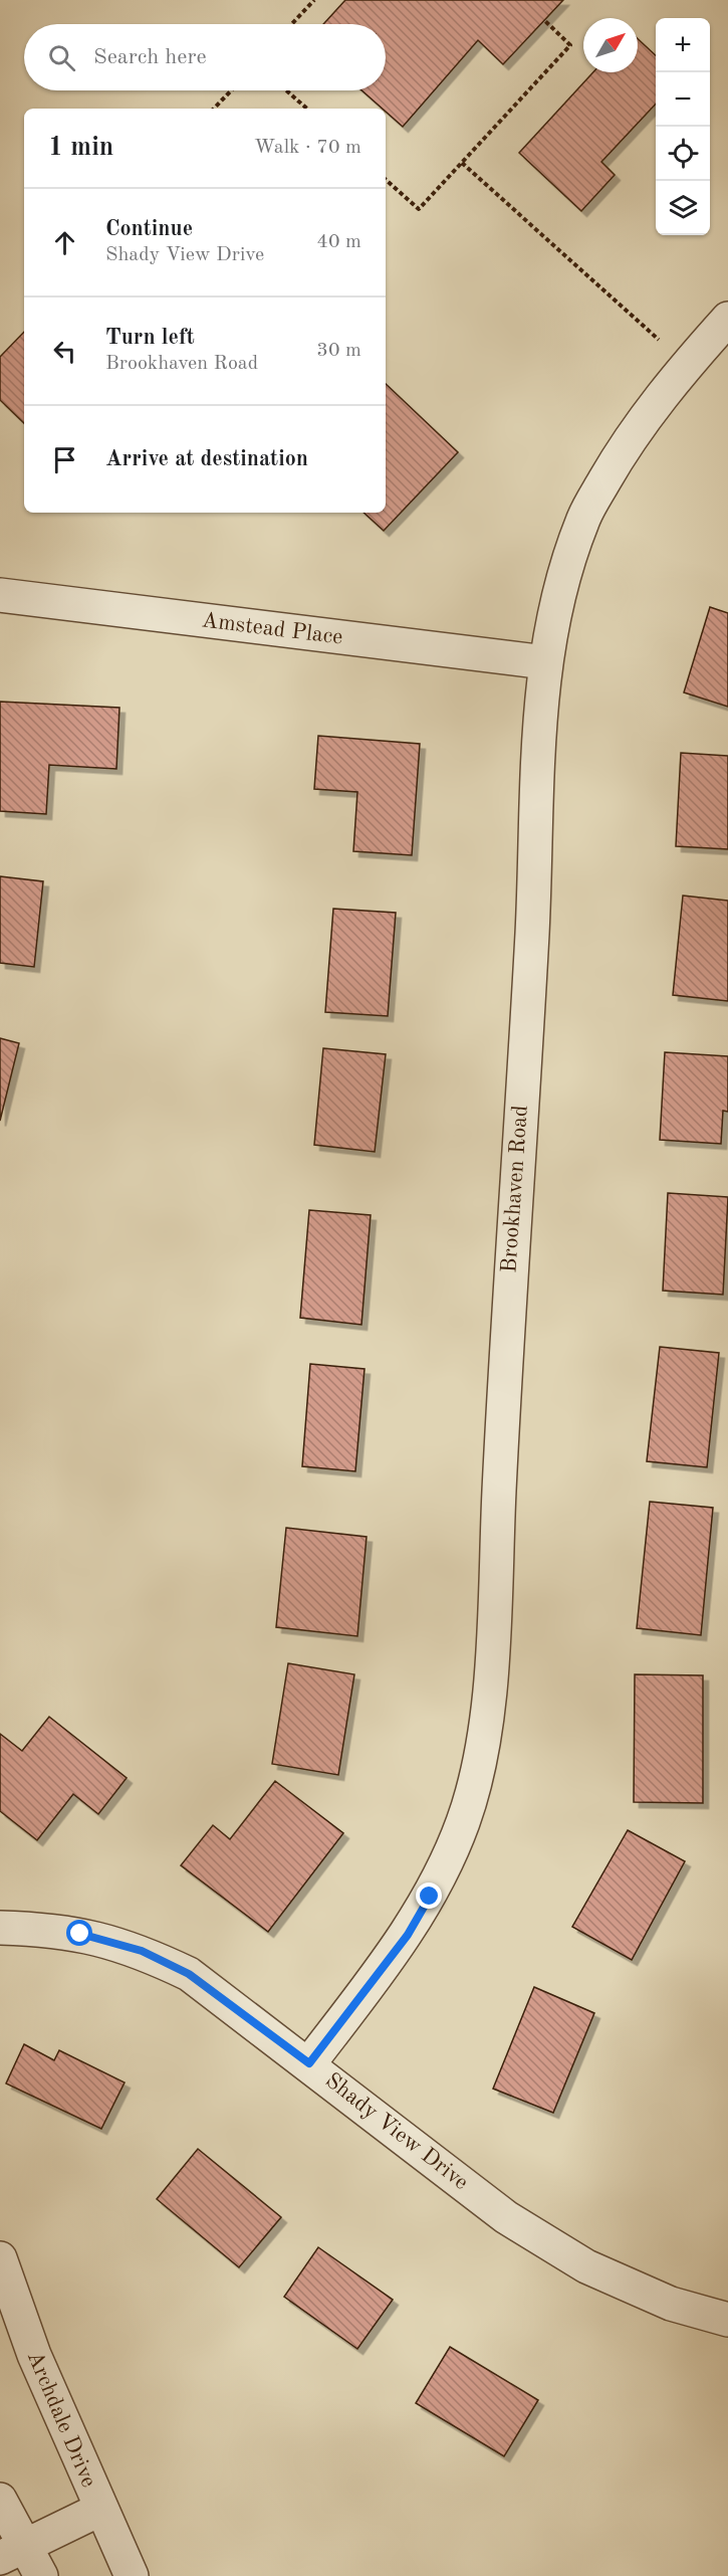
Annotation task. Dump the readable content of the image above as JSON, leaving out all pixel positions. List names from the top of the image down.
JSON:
{
  "streets": {
    "street": [
      "Amstead Place",
      "Brookhaven Road",
      "Shady View Drive",
      "Archdale Drive"
    ]
  },
  "crossings": [
    ["Amstead Place", "Brookhaven Road"],
    ["Brookhaven Road", "Shady View Drive"]
  ],
  "north": "top right",
  "page": {
    "map_buttons": ["+", "−"],
    "search": "Search here",
    "heading": ["1 min", "Walk · 70 m"],
    "list": [
      ["Continue", "Shady View Drive", "40 m"],
      ["Turn left", "Brookhaven Road", "30 m"],
      "Arrive at destination"
    ]
  }
}
